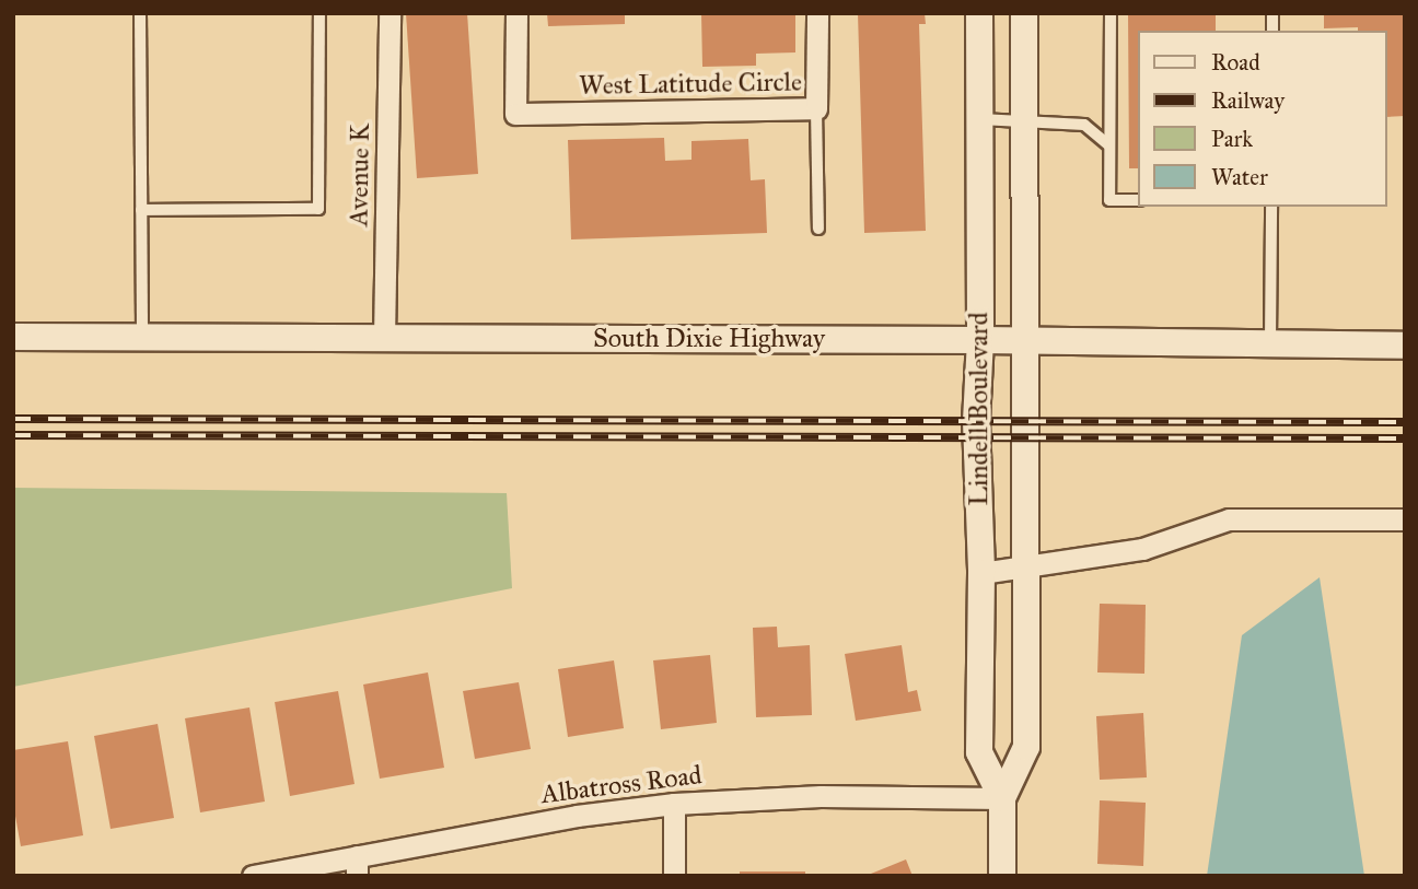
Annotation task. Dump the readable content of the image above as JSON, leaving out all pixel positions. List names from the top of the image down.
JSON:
{
  "streets": {
    "street": [
      "West Latitude Circle",
      "Avenue K",
      "South Dixie Highway",
      "Lindell Boulevard",
      "Albatross Road"
    ]
  },
  "crossings": [
    ["Avenue K", "South Dixie Highway"],
    ["South Dixie Highway", "Lindell Boulevard"],
    ["Lindell Boulevard", "Albatross Road"]
  ],
  "legend": [
    "Road",
    "Railway",
    "Park",
    "Water"
  ]
}
